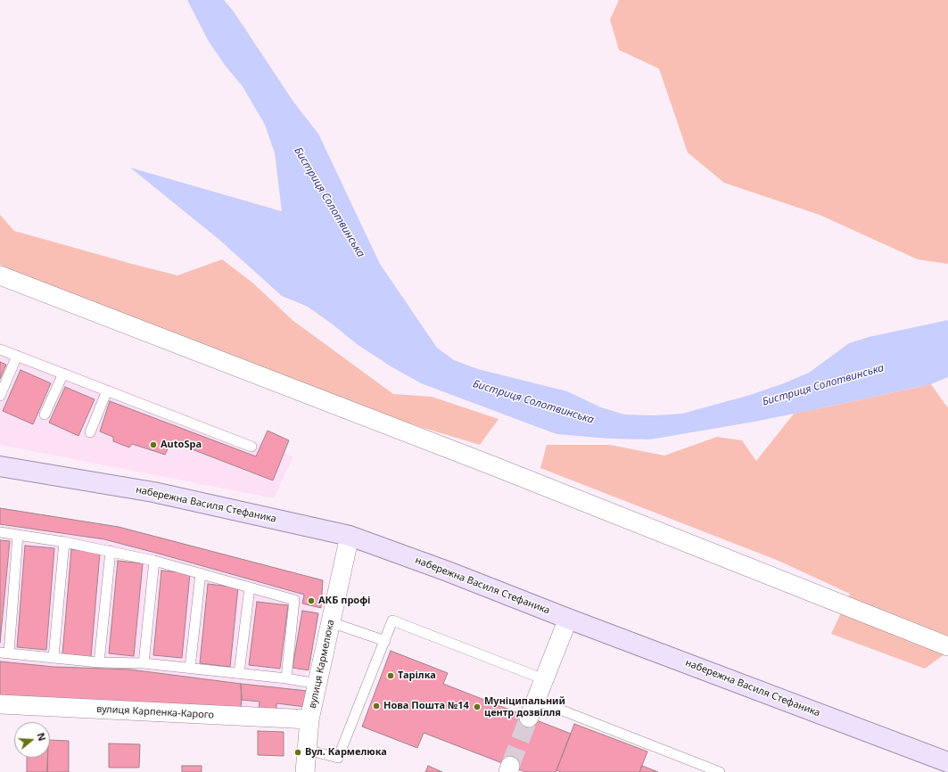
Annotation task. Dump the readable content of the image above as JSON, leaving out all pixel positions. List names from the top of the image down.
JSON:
{
  "streets": {
    "main road": ["набережна Василя Стефаника"],
    "street": ["вулиця Кармелюка", "вулиця Карпенка-Карого"]
  },
  "crossings": [
    ["набережна Василя Стефаника", "вулиця Кармелюка"],
    ["вулиця Кармелюка", "вулиця Карпенка-Карого"]
  ],
  "water": ["Бистриця Солотвинська"],
  "places": [
    "AutoSpa",
    "АКБ профі",
    "Тарілка",
    "Нова Пошта №14",
    "Муніципальний центр дозвілля",
    "Вул. Кармелюка"
  ],
  "north": "right"
}
